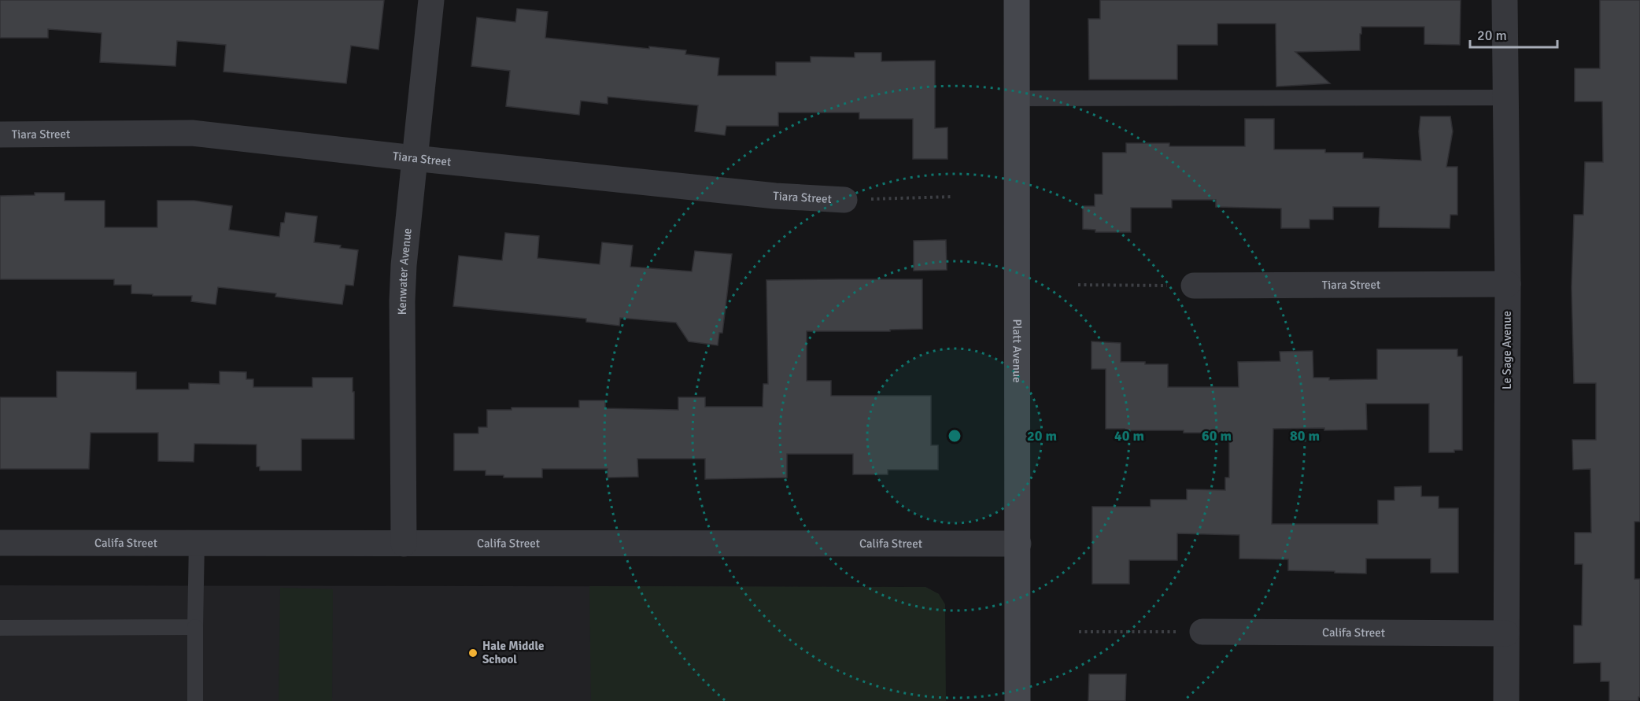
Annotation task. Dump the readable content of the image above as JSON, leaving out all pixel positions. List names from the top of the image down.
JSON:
{
  "streets": {
    "main road": ["Platt Avenue"],
    "street": [
      "Tiara Street",
      "Kenwater Avenue",
      "Le Sage Avenue",
      "Califa Street"
    ]
  },
  "crossings": [
    ["Tiara Street", "Kenwater Avenue"],
    ["Tiara Street", "Le Sage Avenue"],
    ["Kenwater Avenue", "Califa Street"],
    ["Le Sage Avenue", "Califa Street"],
    ["Platt Avenue", "Califa Street"]
  ],
  "places": ["Hale Middle School"],
  "scale_bar": "20 m",
  "rings": [
    "20 m",
    "40 m",
    "60 m",
    "80 m"
  ]
}
